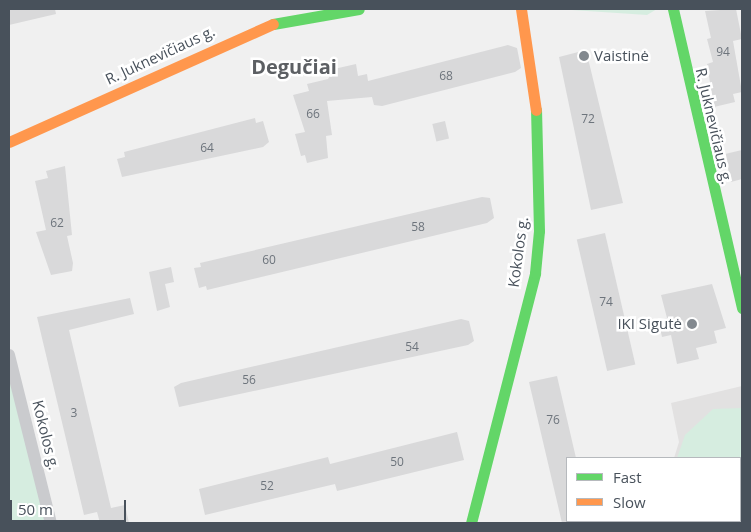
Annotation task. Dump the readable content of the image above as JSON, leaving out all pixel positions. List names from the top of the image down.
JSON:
{
  "streets": {
    "street": ["R. Juknevičiaus g.", "Kokolos g."]
  },
  "districts": ["Degučiai"],
  "places": ["Vaistinė", "IKI Sigutė"],
  "house_numbers": [
    "94",
    "68",
    "66",
    "72",
    "64",
    "62",
    "58",
    "60",
    "74",
    "54",
    "56",
    "3",
    "76",
    "50",
    "52"
  ],
  "legend": ["Fast", "Slow"],
  "scale_bar": "50 m"
}
